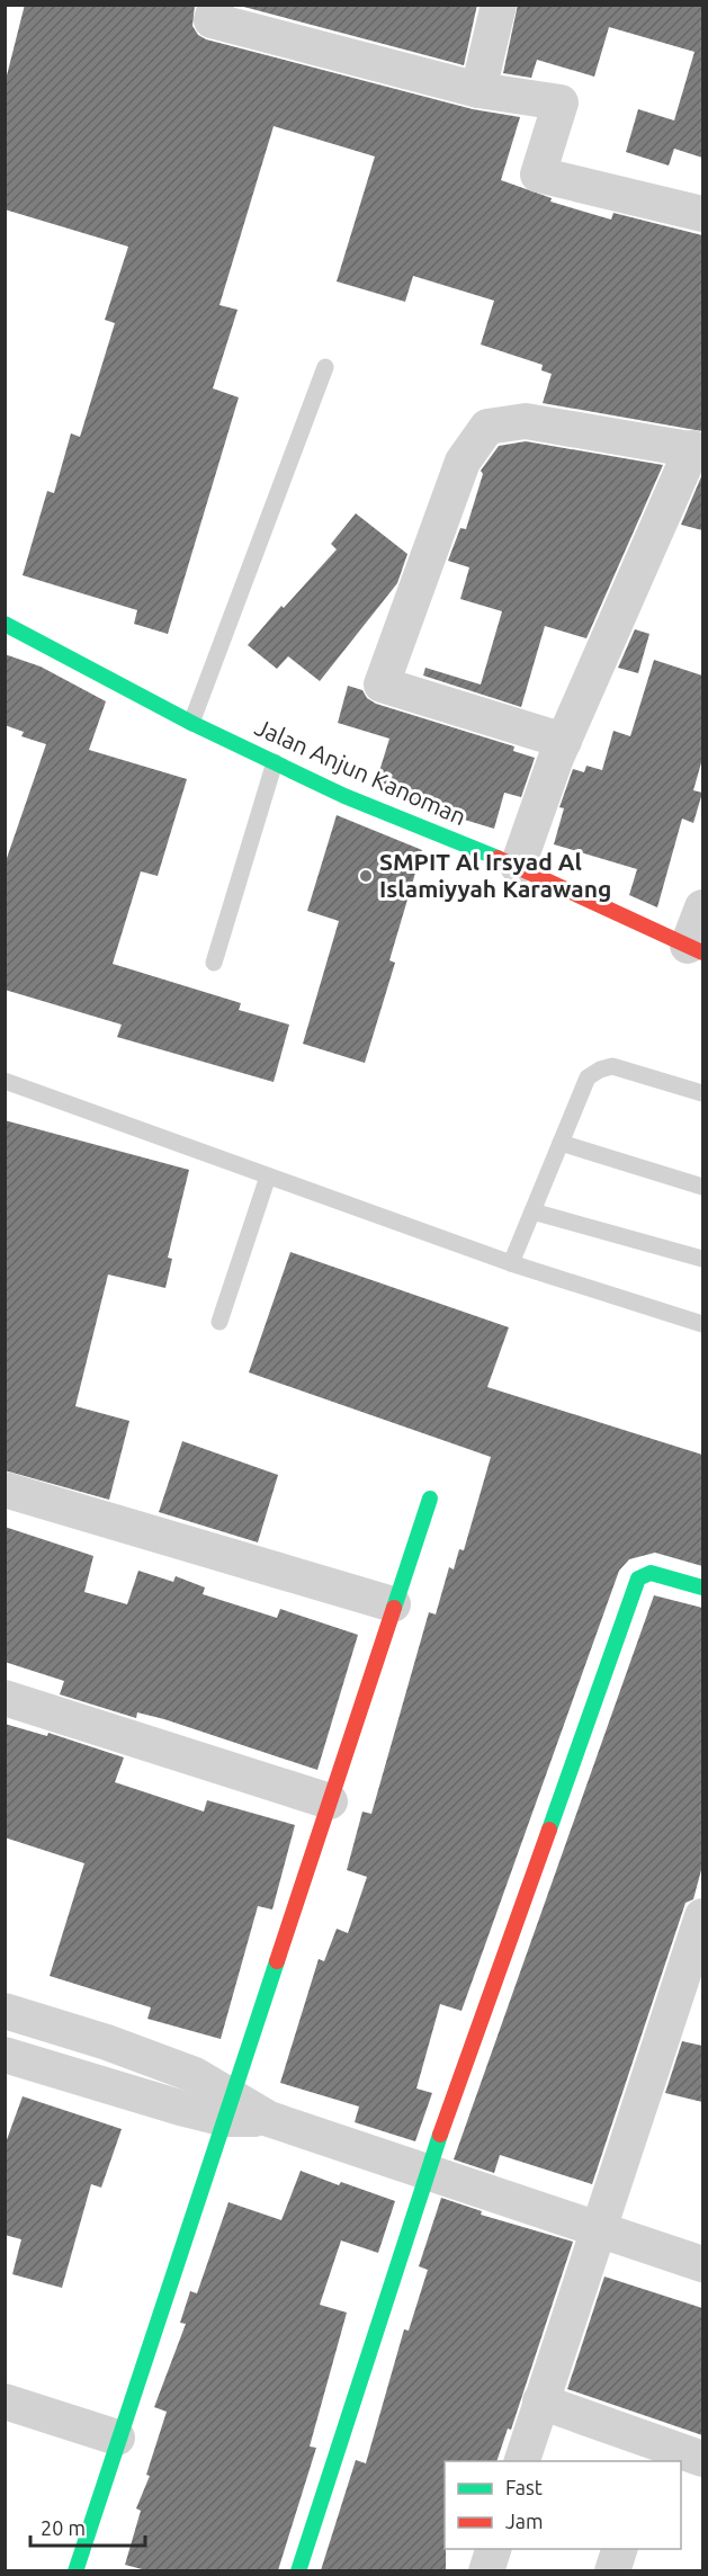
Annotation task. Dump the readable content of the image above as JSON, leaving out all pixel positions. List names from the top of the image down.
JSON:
{
  "streets": {
    "street": ["Jalan Anjun Kanoman"]
  },
  "places": ["SMPIT Al Irsyad Al Islamiyyah Karawang"],
  "legend": ["Fast", "Jam"],
  "scale_bar": "20 m"
}
